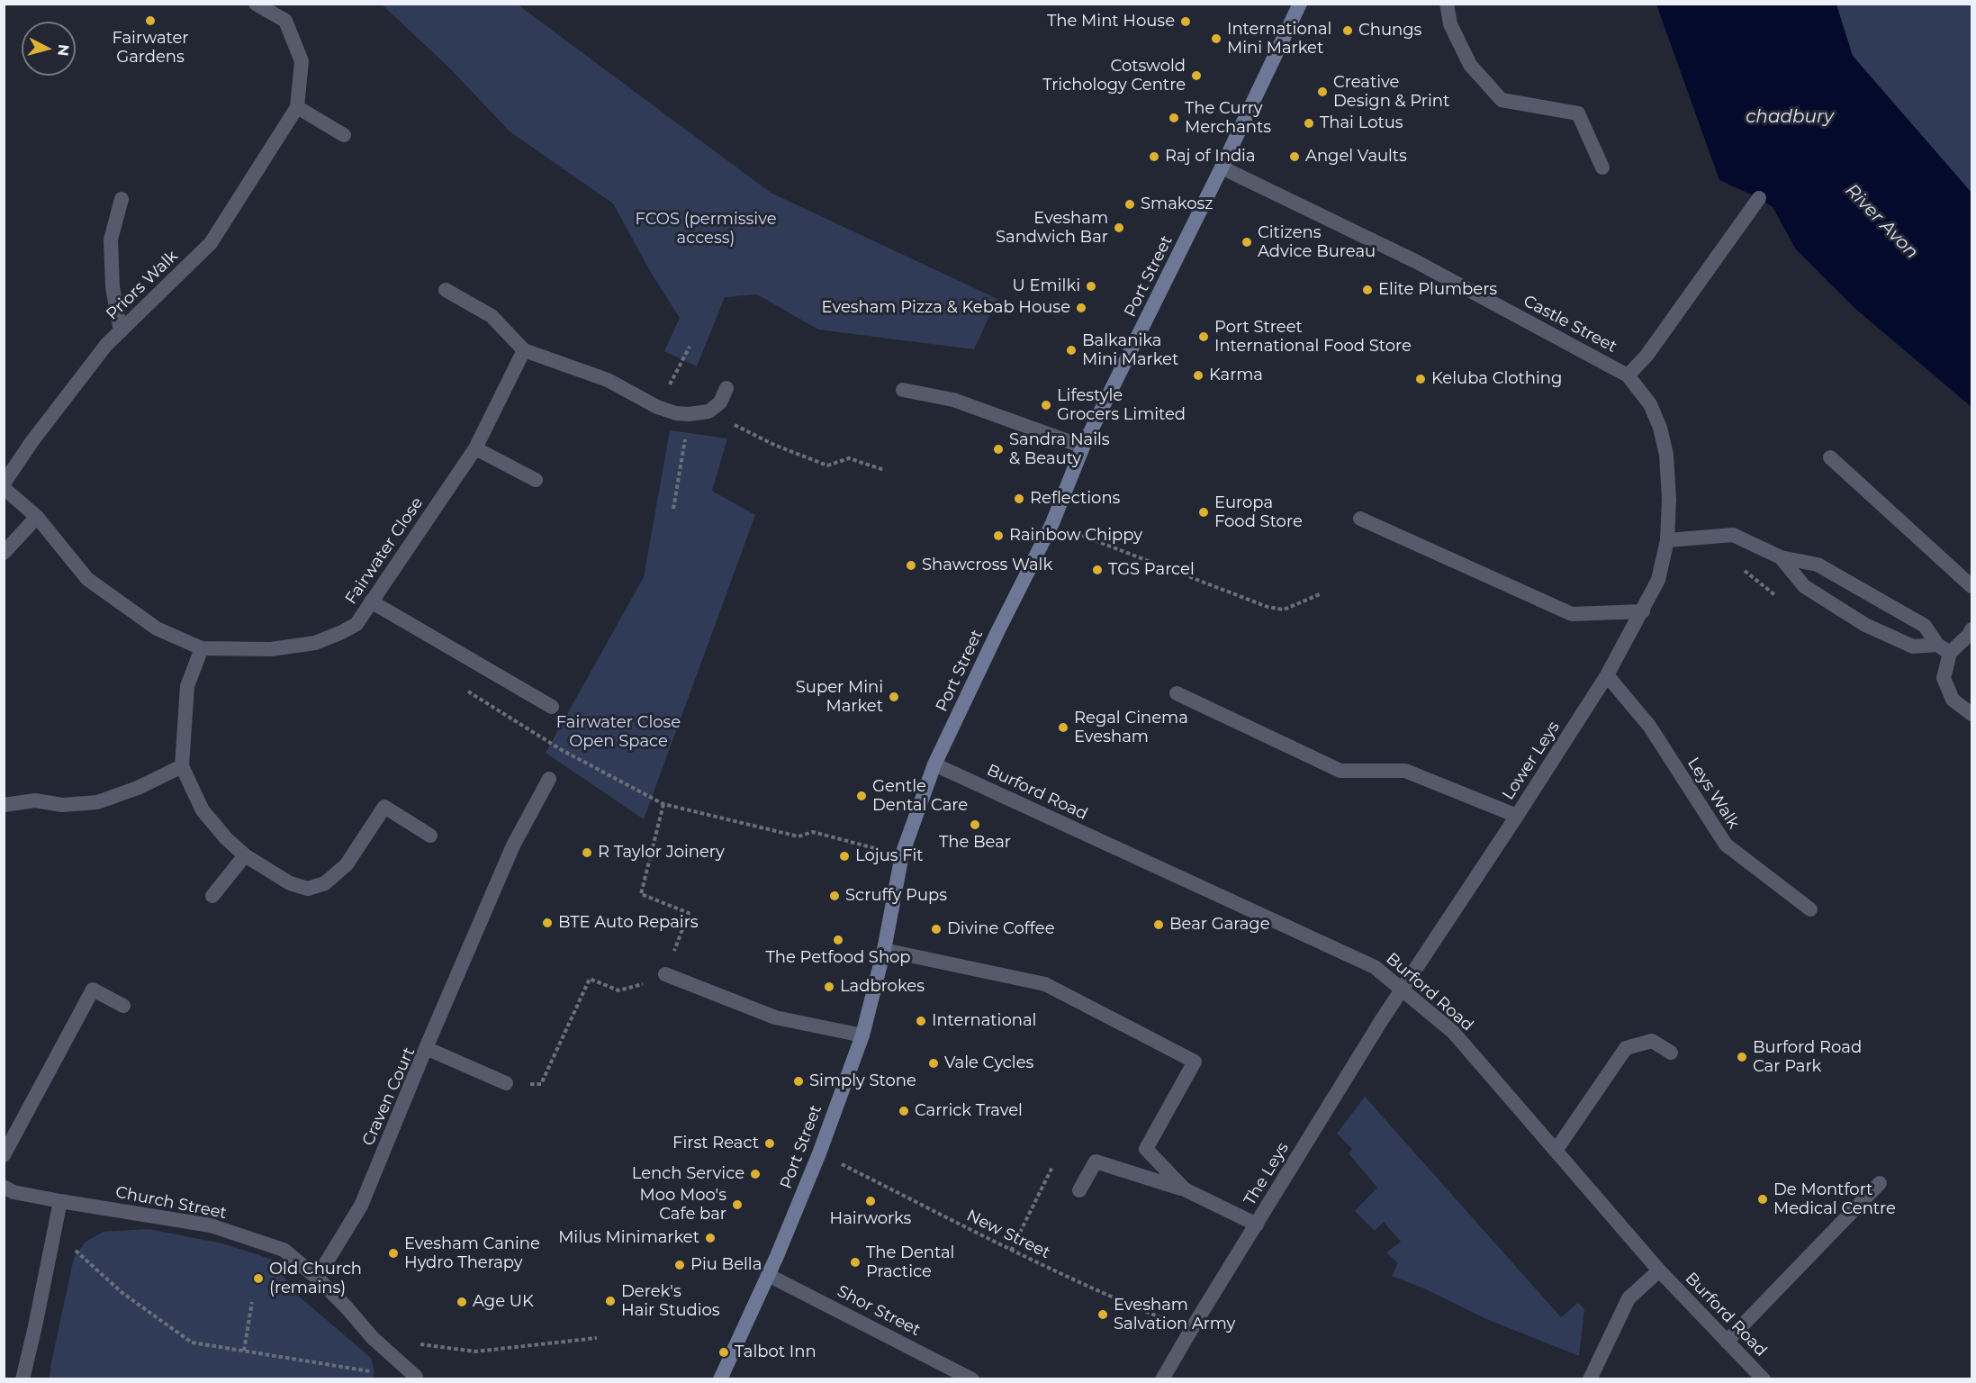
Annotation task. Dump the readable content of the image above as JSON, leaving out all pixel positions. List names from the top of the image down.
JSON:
{
  "streets": {
    "main road": ["Port Street"],
    "street": [
      "Priors Walk",
      "Castle Street",
      "Fairwater Close",
      "Lower Leys",
      "Burford Road",
      "Leys Walk",
      "Craven Court",
      "The Leys",
      "Church Street",
      "Shor Street"
    ],
    "path": ["New Street"]
  },
  "crossings": [
    ["Port Street", "Castle Street"],
    ["Port Street", "Burford Road"],
    ["Port Street", "New Street"],
    ["Port Street", "Shor Street"],
    ["Castle Street", "Lower Leys"],
    ["Lower Leys", "Burford Road"],
    ["Lower Leys", "Leys Walk"],
    ["Lower Leys", "The Leys"],
    ["Burford Road", "The Leys"],
    ["Craven Court", "Church Street"],
    ["The Leys", "New Street"]
  ],
  "water": ["chadbury", "River Avon"],
  "parks": ["FCOS (permissive access)", "Fairwater Close Open Space"],
  "places": [
    "Fairwater Gardens",
    "The Mint House",
    "Chungs",
    "International Mini Market",
    "Cotswold Trichology Centre",
    "Creative Design & Print",
    "The Curry Merchants",
    "Thai Lotus",
    "Raj of India",
    "Angel Vaults",
    "Smakosz",
    "Evesham Sandwich Bar",
    "Citizens Advice Bureau",
    "U Emilki",
    "Elite Plumbers",
    "Evesham Pizza & Kebab House",
    "Port Street International Food Store",
    "Balkanika Mini Market",
    "Karma",
    "Keluba Clothing",
    "Lifestyle Grocers Limited",
    "Sandra Nails & Beauty",
    "Reflections",
    "Europa Food Store",
    "Rainbow Chippy",
    "Shawcross Walk",
    "TGS Parcel",
    "Super Mini Market",
    "Regal Cinema Evesham",
    "Gentle Dental Care",
    "The Bear",
    "R Taylor Joinery",
    "Lojus Fit",
    "Scruffy Pups",
    "BTE Auto Repairs",
    "Bear Garage",
    "Divine Coffee",
    "The Petfood Shop",
    "Ladbrokes",
    "International",
    "Burford Road Car Park",
    "Vale Cycles",
    "Simply Stone",
    "Carrick Travel",
    "First React",
    "Lench Service",
    "De Montfort Medical Centre",
    "Hairworks",
    "Moo Moo's Cafe bar",
    "Milus Minimarket",
    "Evesham Canine Hydro Therapy",
    "The Dental Practice",
    "Piu Bella",
    "Old Church (remains)",
    "Derek's Hair Studios",
    "Age UK",
    "Evesham Salvation Army",
    "Talbot Inn"
  ],
  "north": "right"
}
